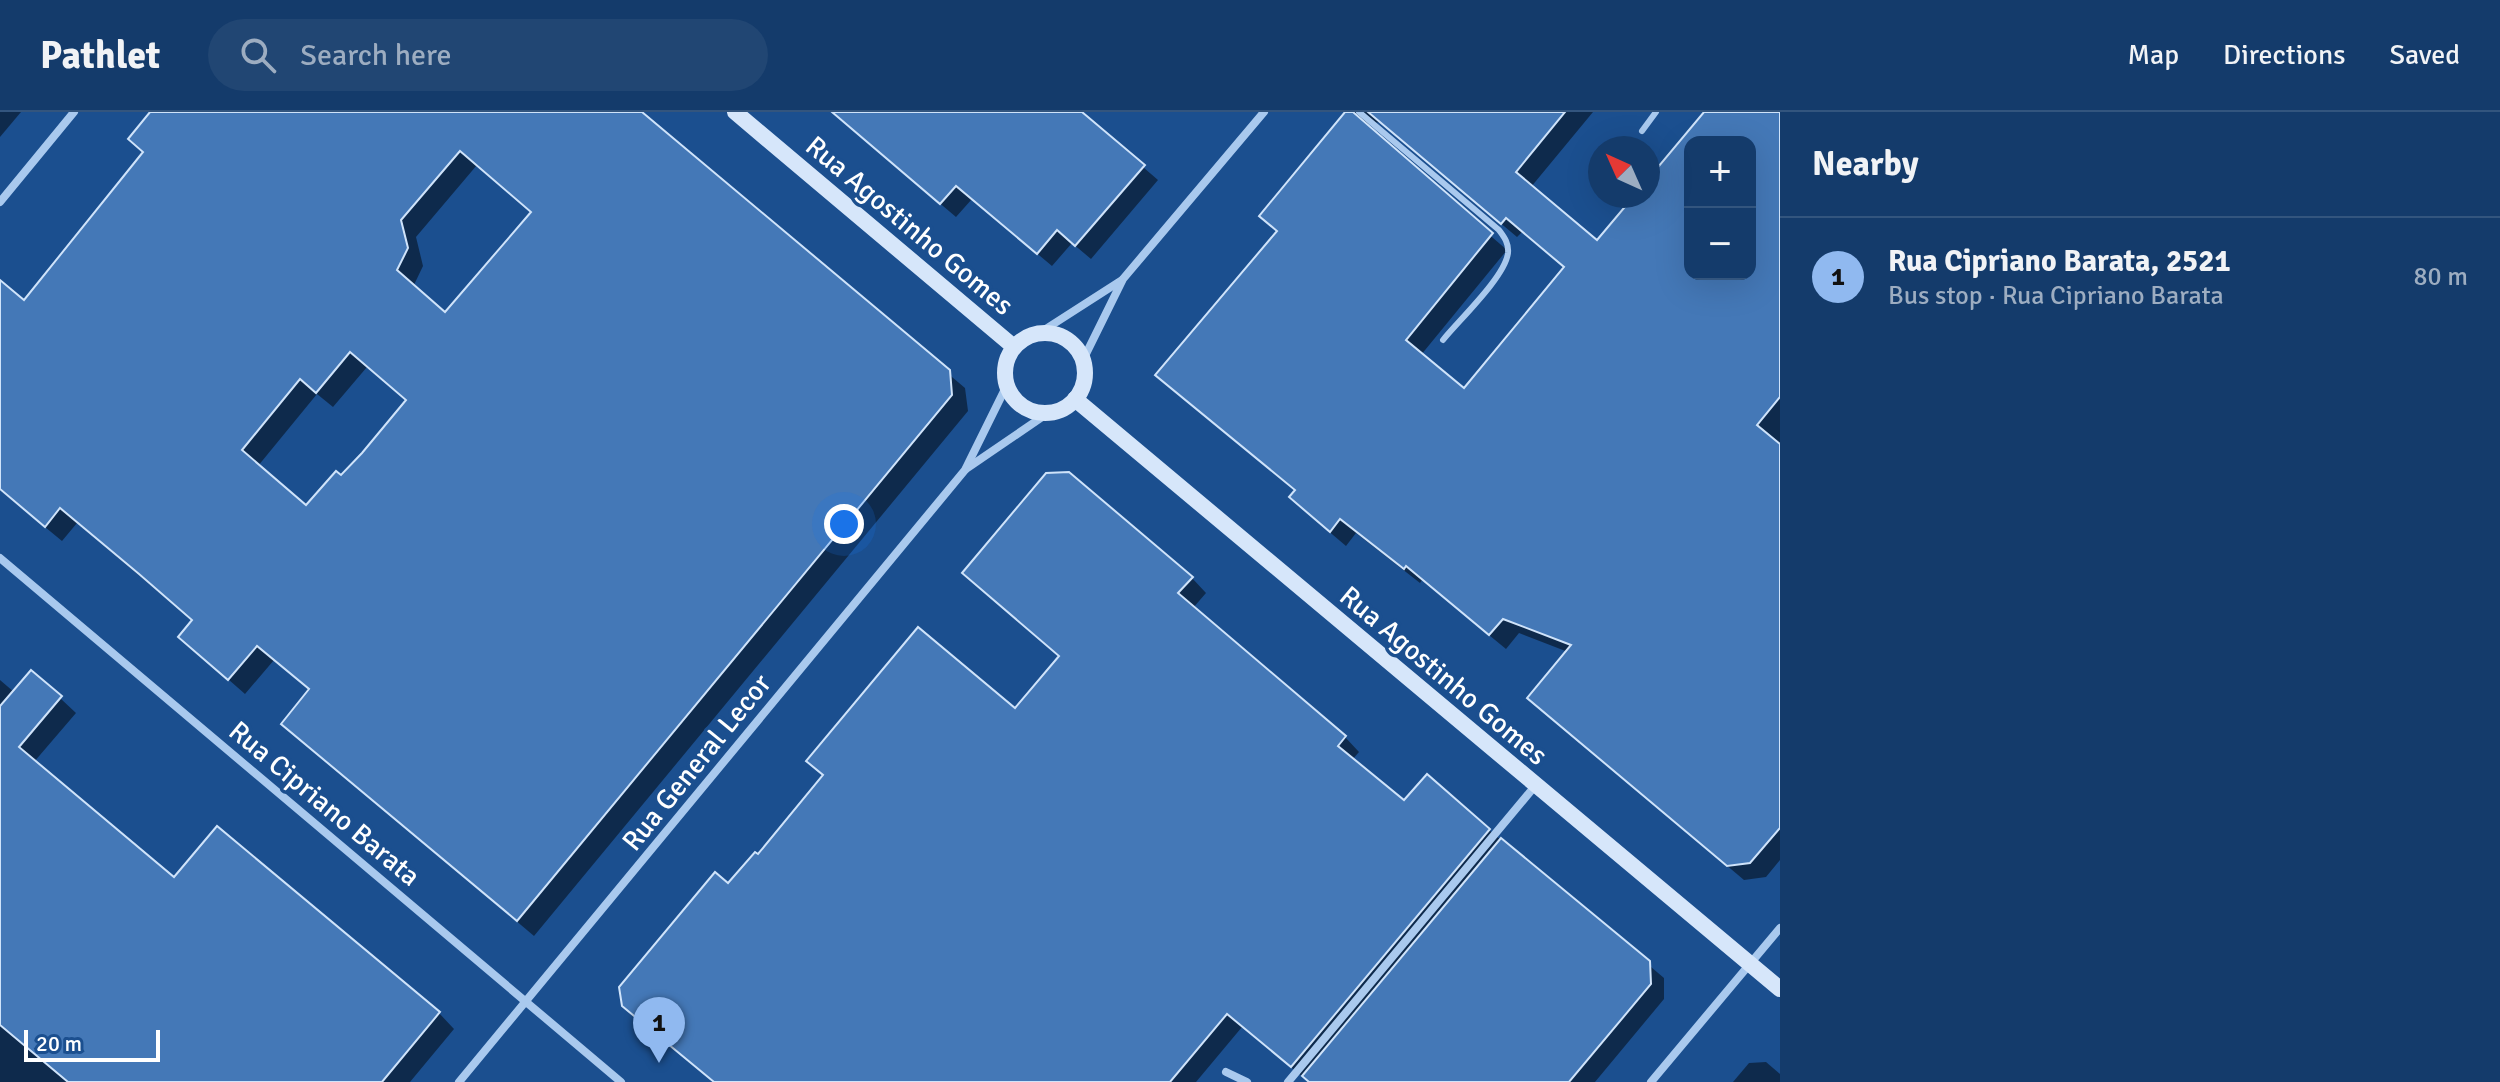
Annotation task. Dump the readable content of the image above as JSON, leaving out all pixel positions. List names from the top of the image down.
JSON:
{
  "streets": {
    "street": ["Rua Agostinho Gomes", "Rua General Lecor", "Rua Cipriano Barata"]
  },
  "crossings": [
    ["Rua Agostinho Gomes", "Rua General Lecor"],
    ["Rua General Lecor", "Rua Cipriano Barata"]
  ],
  "scale_bar": "20 m",
  "north": "top left",
  "page": {
    "header": "Pathlet",
    "search": "Search here",
    "nav": ["Map", "Directions", "Saved"],
    "heading": "Nearby",
    "map_buttons": ["+", "−"],
    "list": [
      {
        "mark": "1",
        "name": "Rua Cipriano Barata, 2521",
        "note": "Bus stop · Rua Cipriano Barata",
        "value": "80 m"
      }
    ],
    "pins": "1",
    "scale": "20 m"
  }
}
